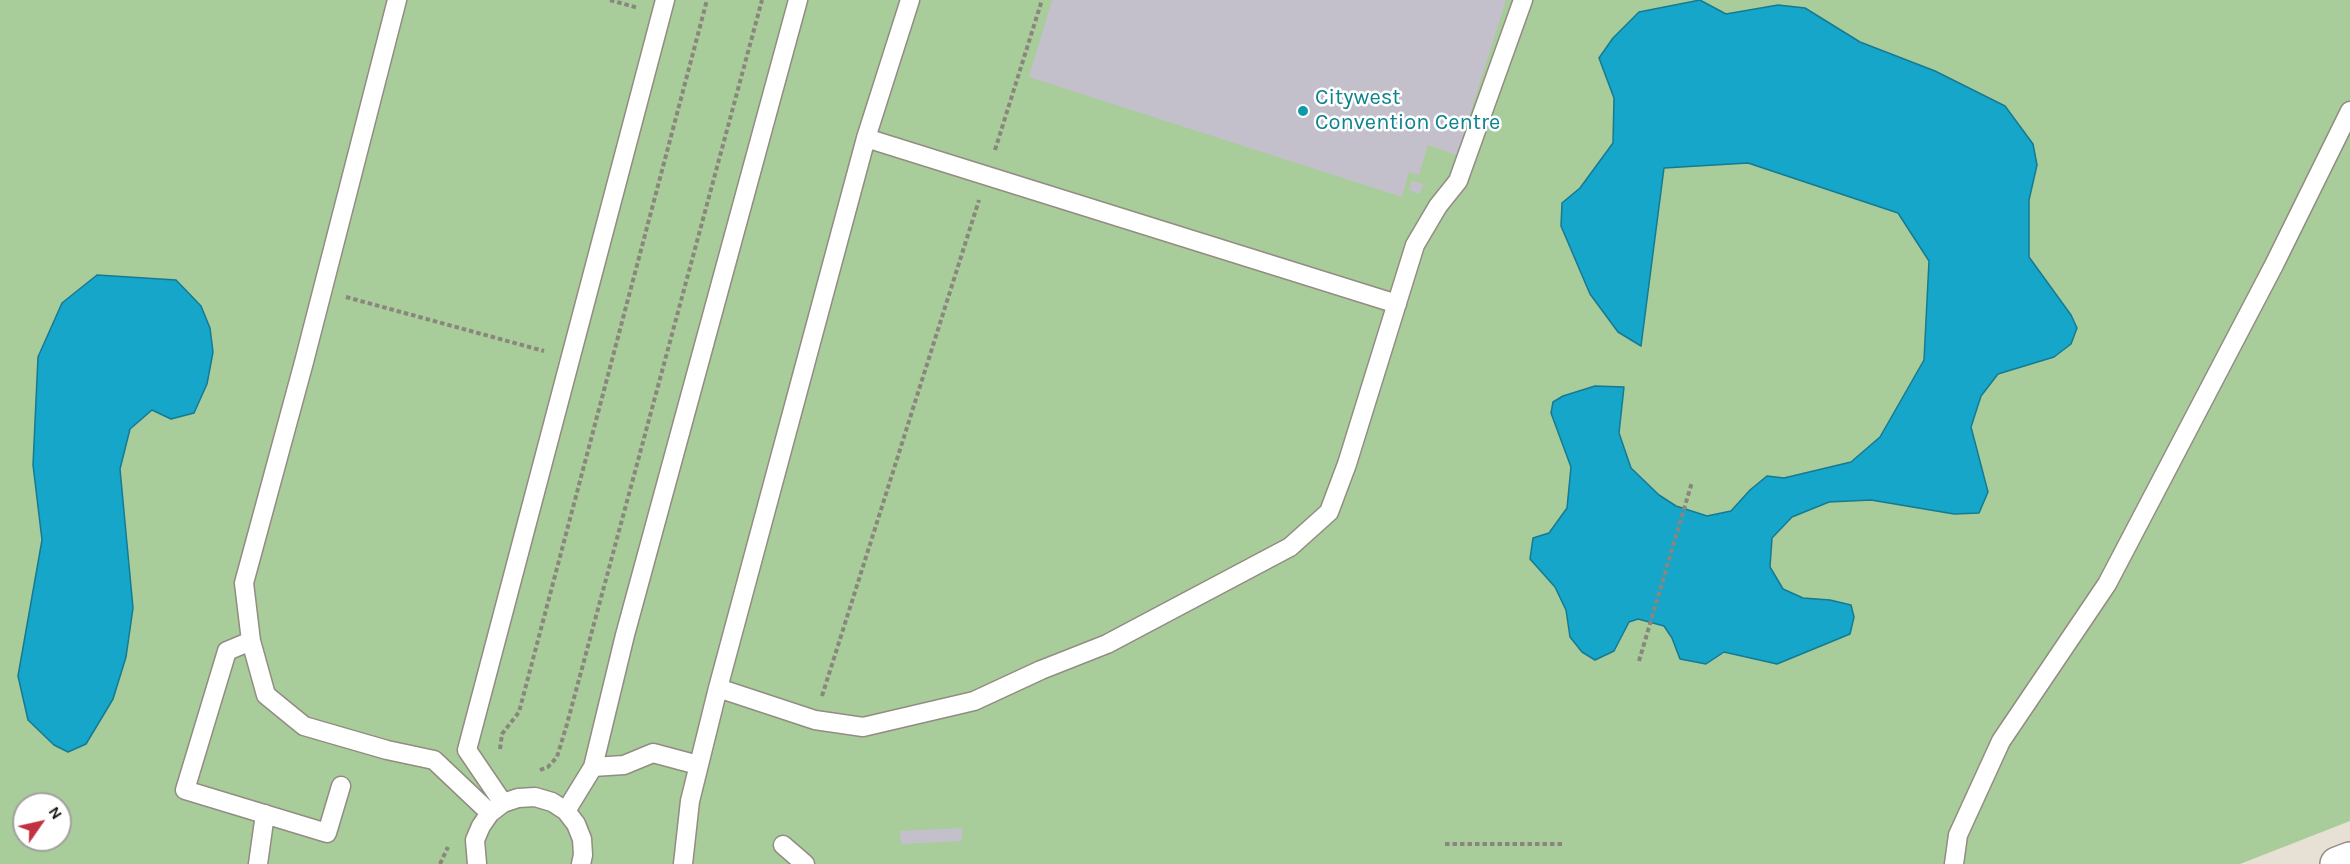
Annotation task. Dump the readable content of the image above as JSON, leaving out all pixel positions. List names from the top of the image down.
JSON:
{
  "places": ["Citywest Convention Centre"],
  "north": "top right"
}
